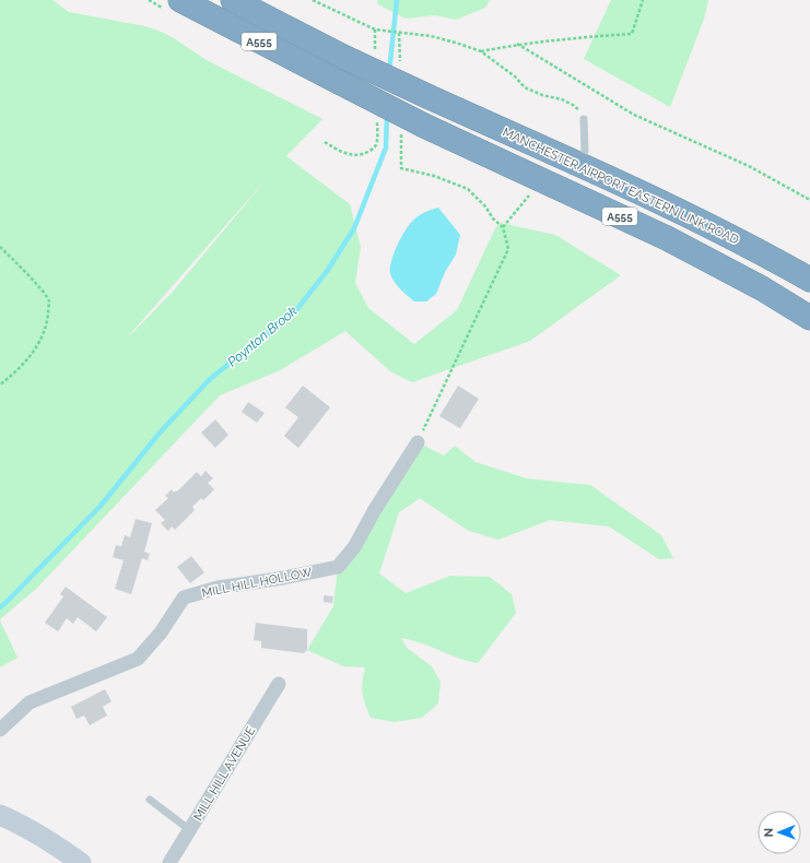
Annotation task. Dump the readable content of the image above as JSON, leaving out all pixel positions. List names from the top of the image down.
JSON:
{
  "streets": {
    "highway": ["A555", "MANCHESTER AIRPORT EASTERN LINK ROAD"],
    "street": ["MILL HILL HOLLOW", "MILL HILL AVENUE"]
  },
  "water": ["Poynton Brook"],
  "north": "left"
}
